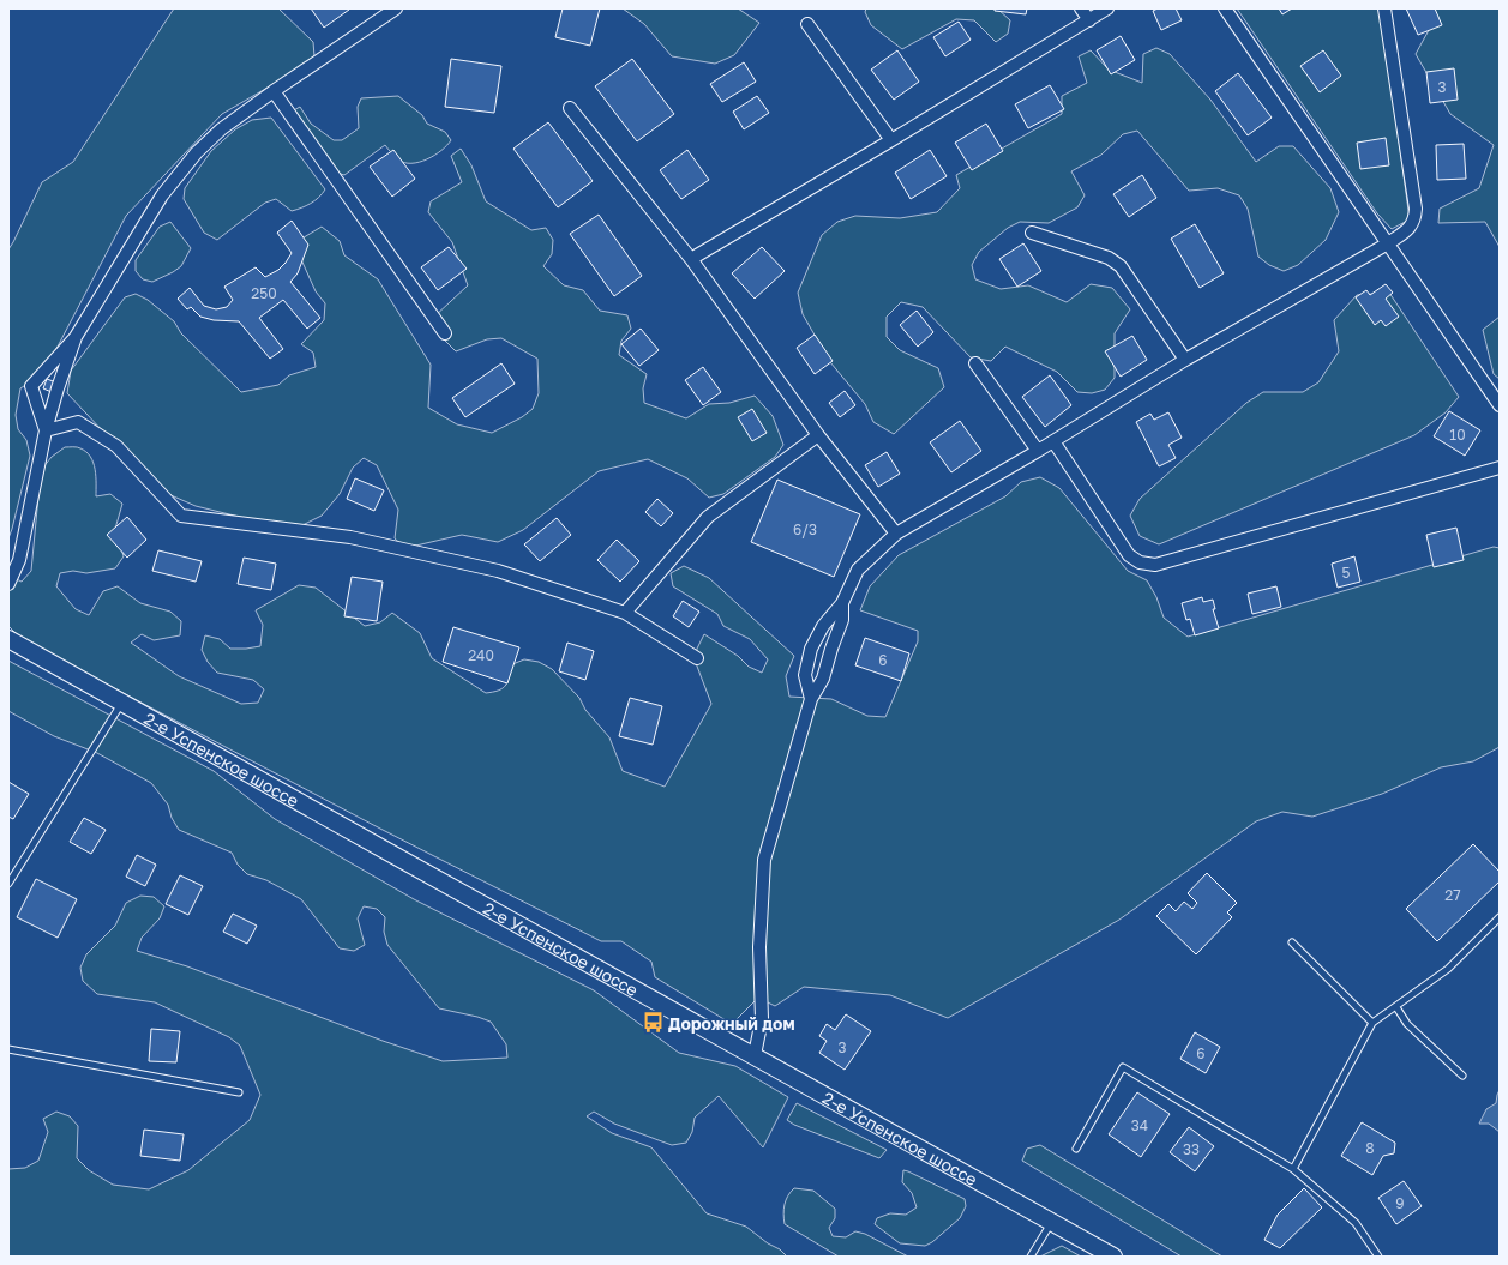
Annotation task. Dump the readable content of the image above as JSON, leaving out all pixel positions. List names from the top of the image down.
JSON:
{
  "streets": {
    "main road": ["2-е Успенское шоссе"]
  },
  "places": {
    "bus stop": ["Дорожный дом"]
  },
  "house_numbers": [
    "3",
    "250",
    "10",
    "6/3",
    "5",
    "240",
    "6",
    "27",
    "3",
    "6",
    "34",
    "8",
    "33",
    "9"
  ]
}
